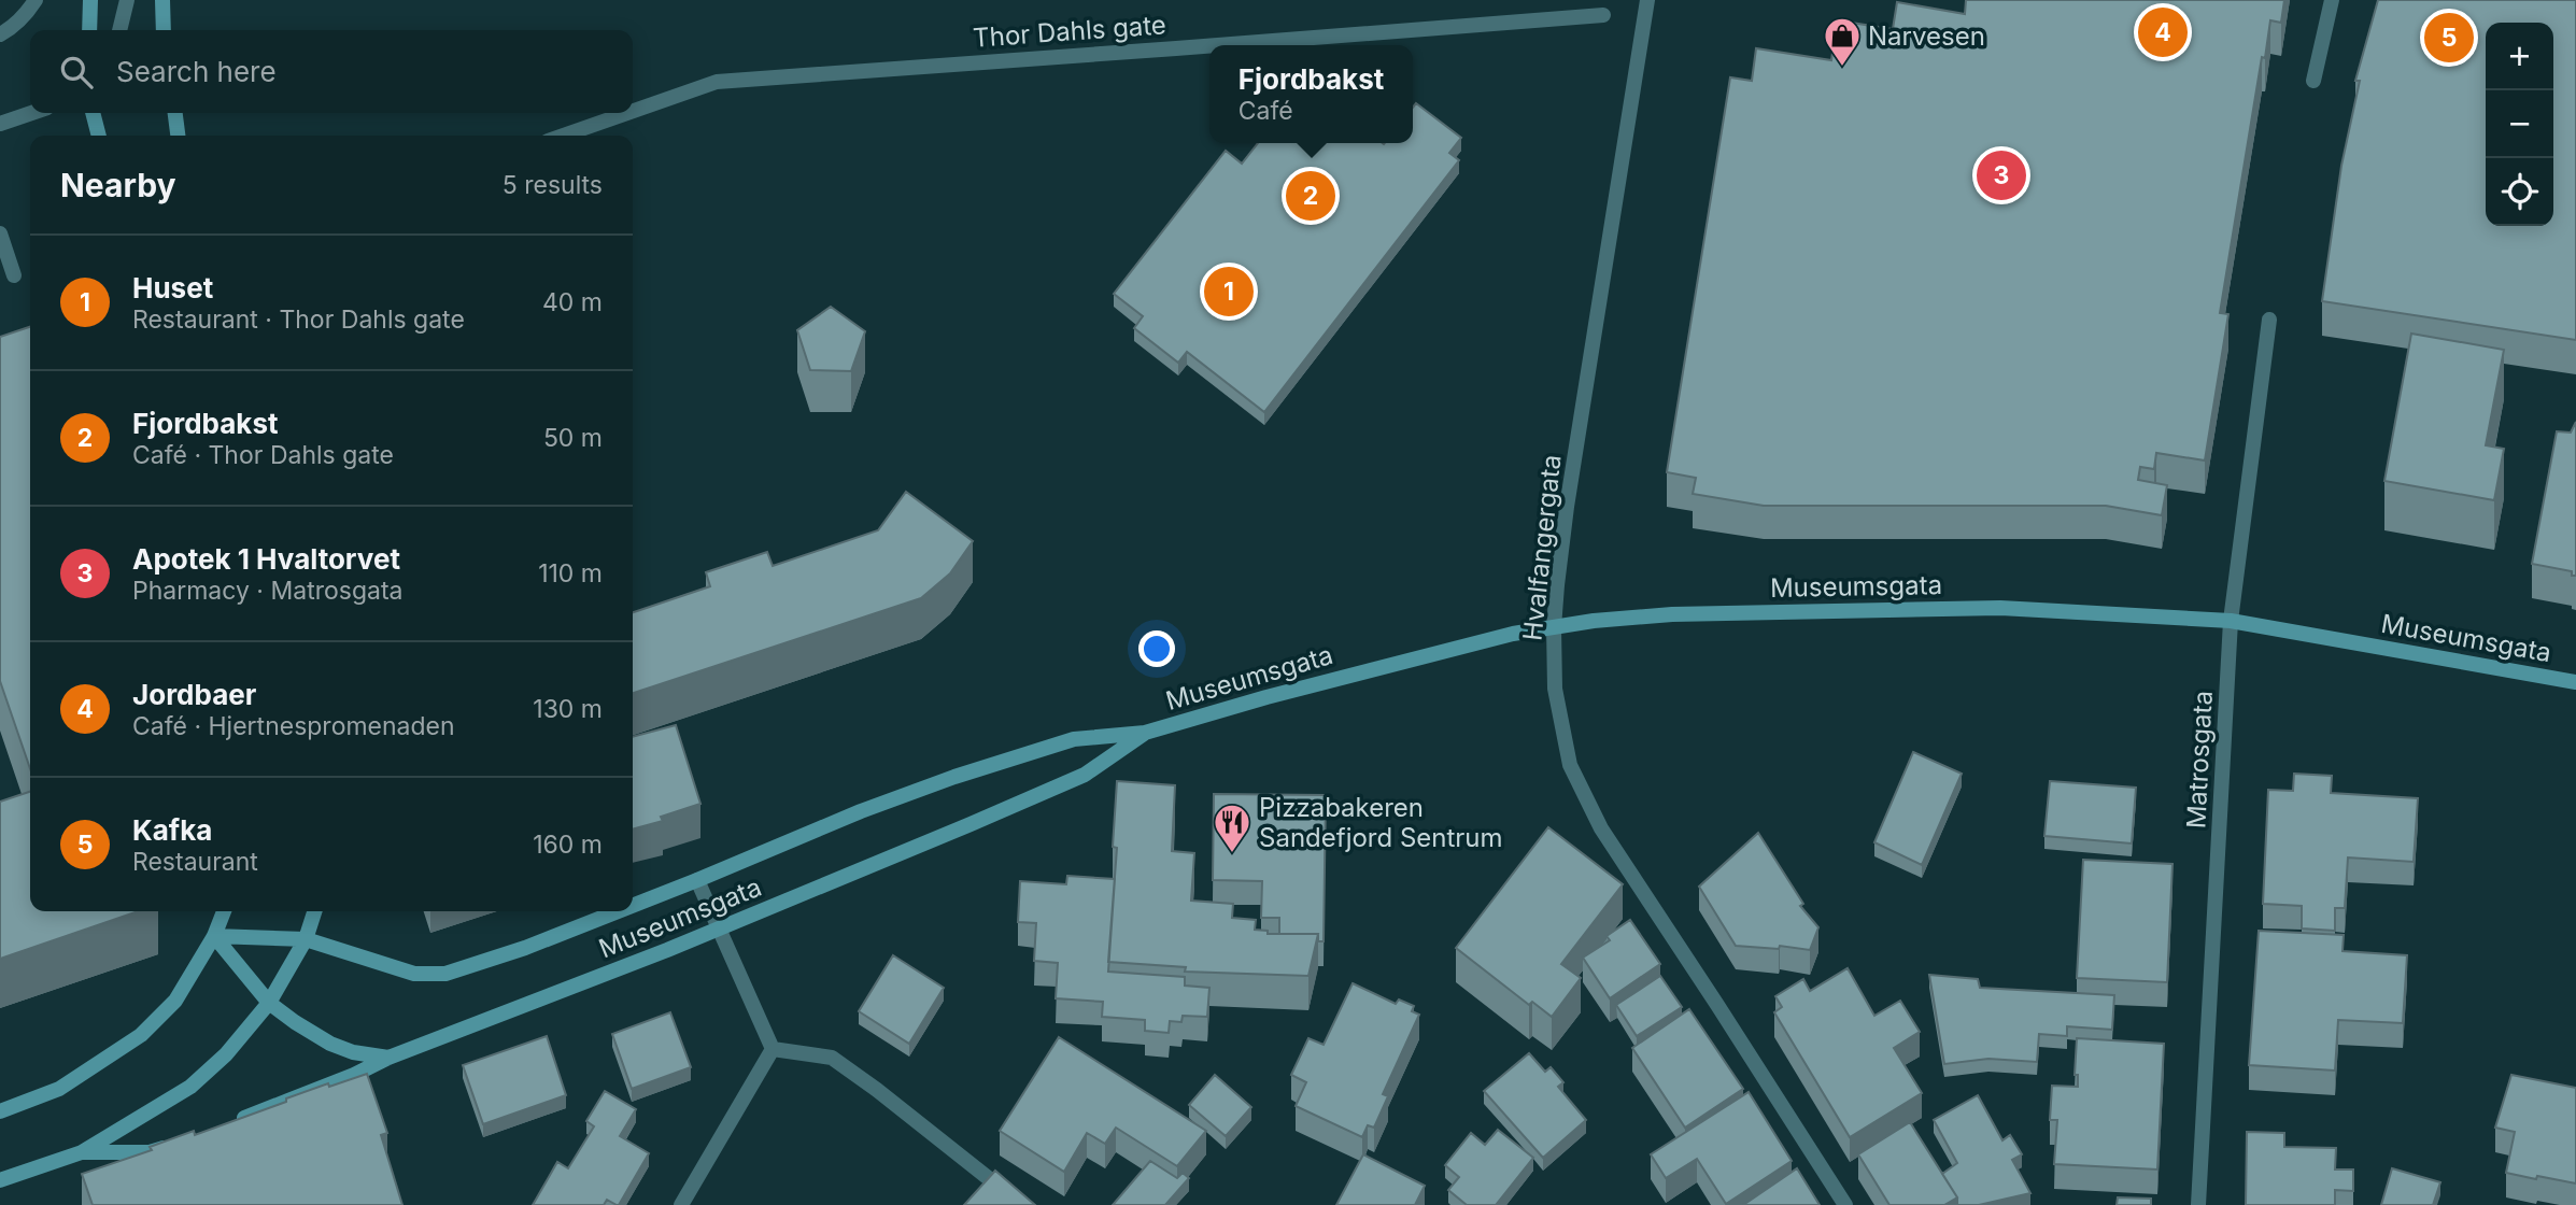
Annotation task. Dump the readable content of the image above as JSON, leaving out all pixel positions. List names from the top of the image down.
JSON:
{
  "streets": {
    "street": [
      "Thor Dahls gate",
      "Hvalfangergata",
      "Museumsgata",
      "Matrosgata"
    ]
  },
  "crossings": [
    ["Hvalfangergata", "Museumsgata"],
    ["Museumsgata", "Matrosgata"]
  ],
  "places": {
    "shop": ["Narvesen"],
    "restaurant": ["Pizzabakeren Sandefjord Sentrum"]
  },
  "page": {
    "pins": [
      "4",
      "5",
      "3",
      "2",
      "1"
    ],
    "map_buttons": ["+", "−"],
    "search": "Search here",
    "popup": ["Fjordbakst", "Café"],
    "heading": ["Nearby", "5 results"],
    "list": [
      {
        "mark": "1",
        "name": "Huset",
        "note": "Restaurant · Thor Dahls gate",
        "value": "40 m"
      },
      {
        "mark": "2",
        "name": "Fjordbakst",
        "note": "Café · Thor Dahls gate",
        "value": "50 m"
      },
      {
        "mark": "3",
        "name": "Apotek 1 Hvaltorvet",
        "note": "Pharmacy · Matrosgata",
        "value": "110 m"
      },
      {
        "mark": "4",
        "name": "Jordbaer",
        "note": "Café · Hjertnespromenaden",
        "value": "130 m"
      },
      {
        "mark": "5",
        "name": "Kafka",
        "note": "Restaurant",
        "value": "160 m"
      }
    ]
  }
}
